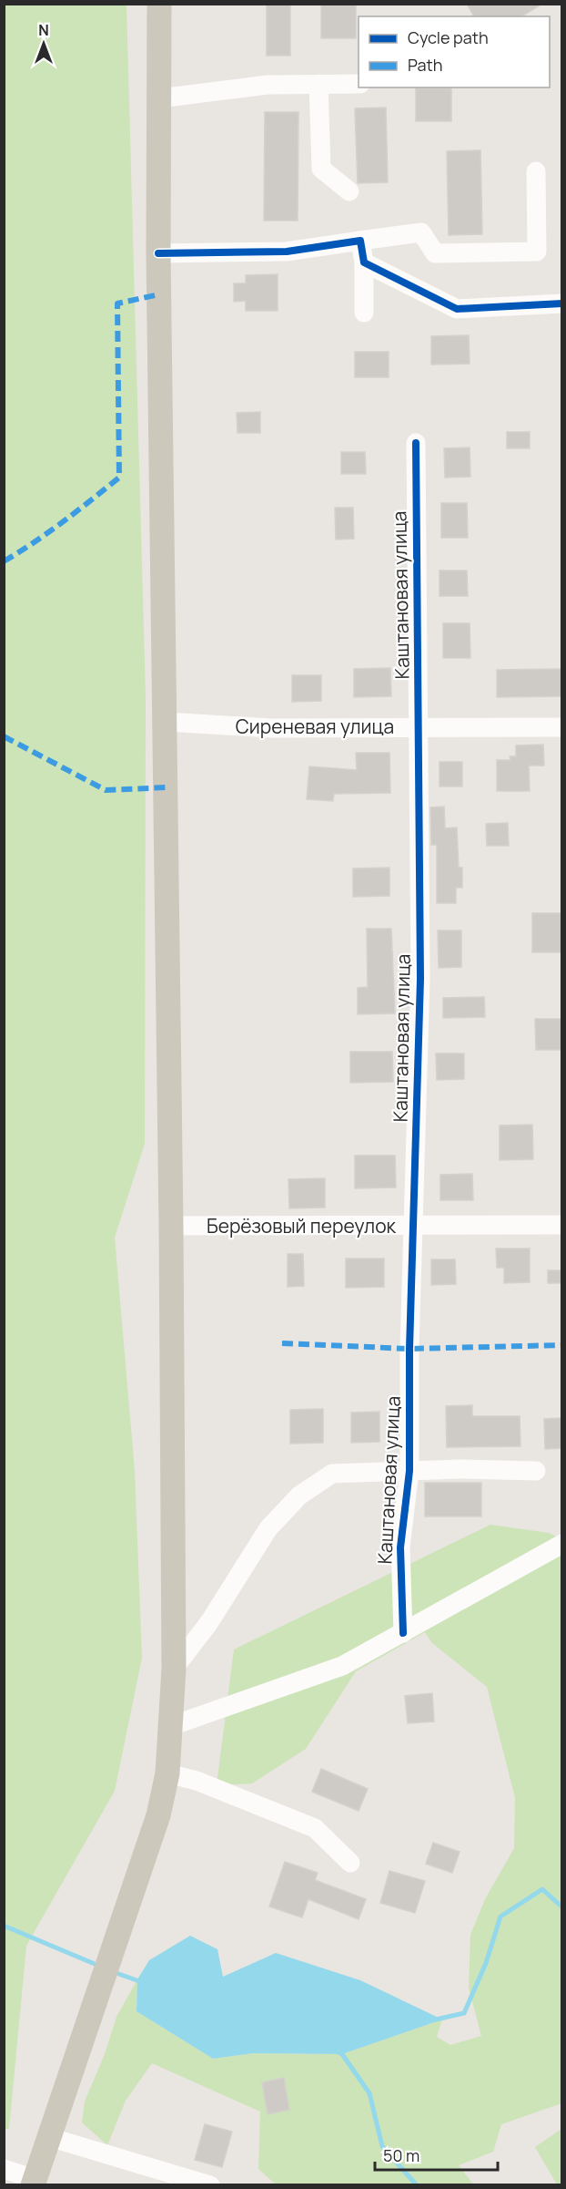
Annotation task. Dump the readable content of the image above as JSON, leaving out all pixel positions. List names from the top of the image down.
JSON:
{
  "streets": {
    "street": ["Каштановая улица", "Сиреневая улица", "Берёзовый переулок"]
  },
  "crossings": [
    ["Каштановая улица", "Сиреневая улица"],
    ["Каштановая улица", "Берёзовый переулок"]
  ],
  "legend": ["Cycle path", "Path"],
  "scale_bar": "50 m",
  "north": "top"
}
